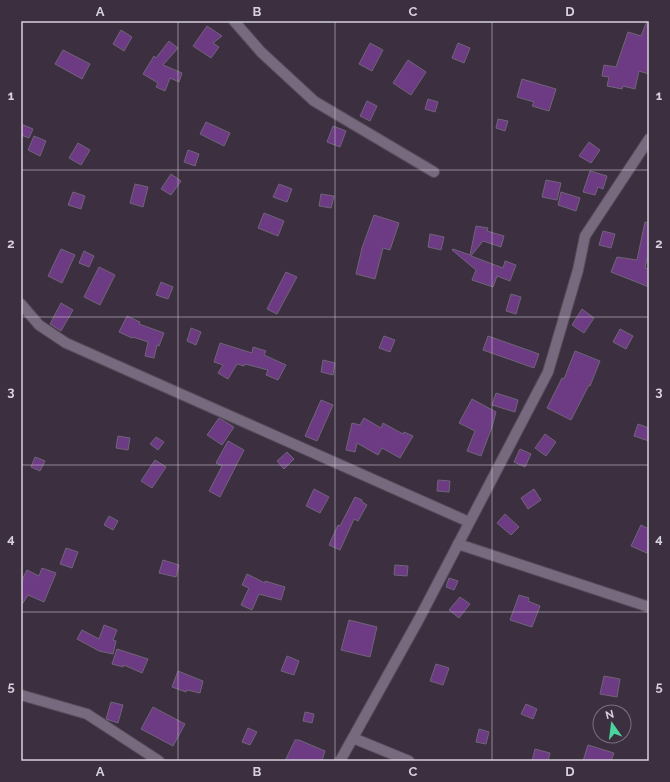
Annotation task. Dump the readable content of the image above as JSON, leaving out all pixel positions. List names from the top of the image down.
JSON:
{
  "north": "top",
  "grid": {
    "columns": [
      "A",
      "B",
      "C",
      "D"
    ],
    "rows": [
      "1",
      "2",
      "3",
      "4",
      "5"
    ]
  }
}
